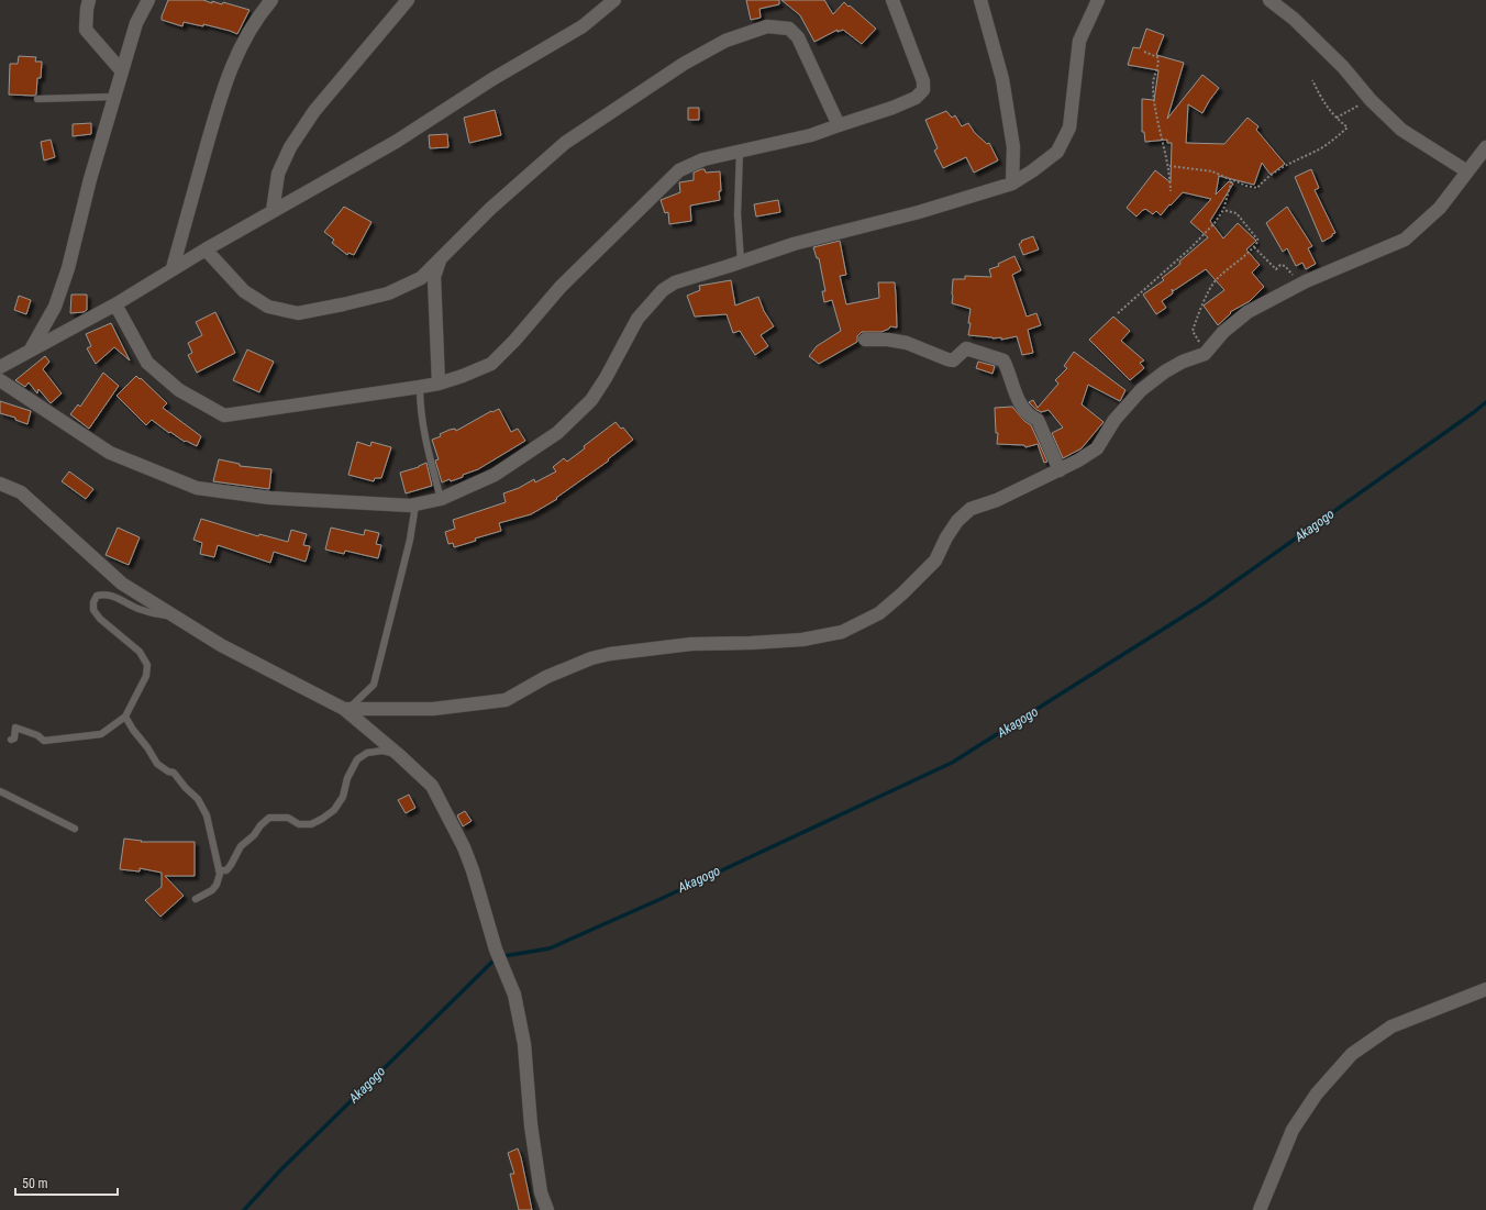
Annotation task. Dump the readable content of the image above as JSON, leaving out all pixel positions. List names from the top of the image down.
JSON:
{
  "water": ["Akagogo"],
  "scale_bar": "50 m"
}
